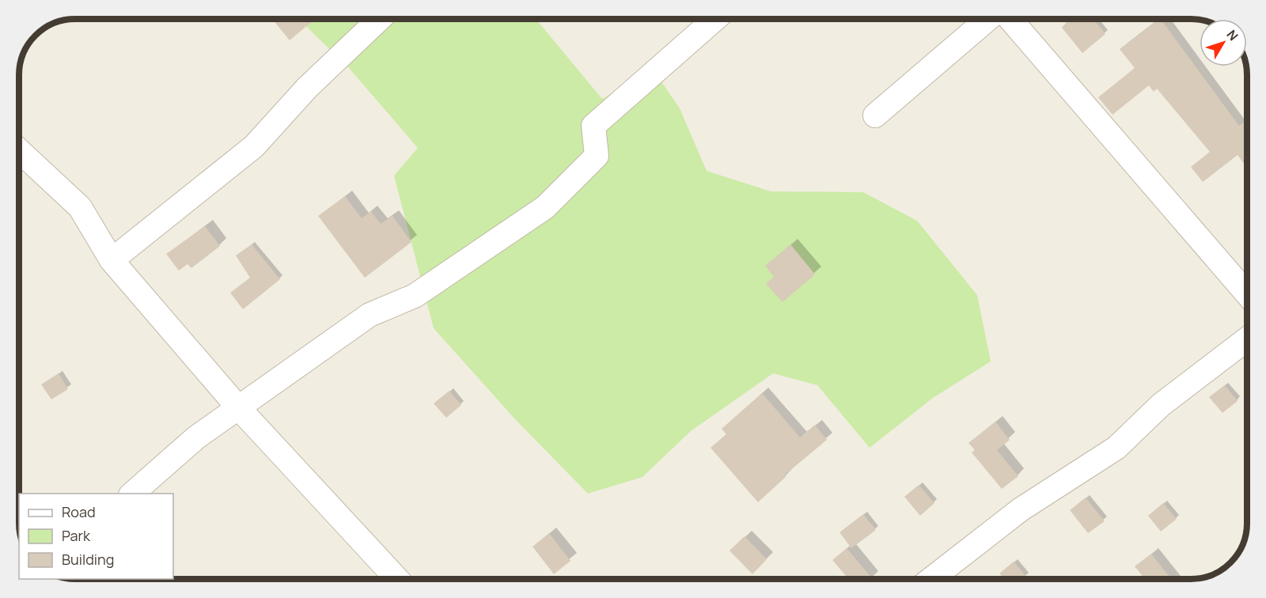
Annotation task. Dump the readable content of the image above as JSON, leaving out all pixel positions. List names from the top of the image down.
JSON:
{
  "legend": ["Road", "Park", "Building"],
  "north": "top right"
}
